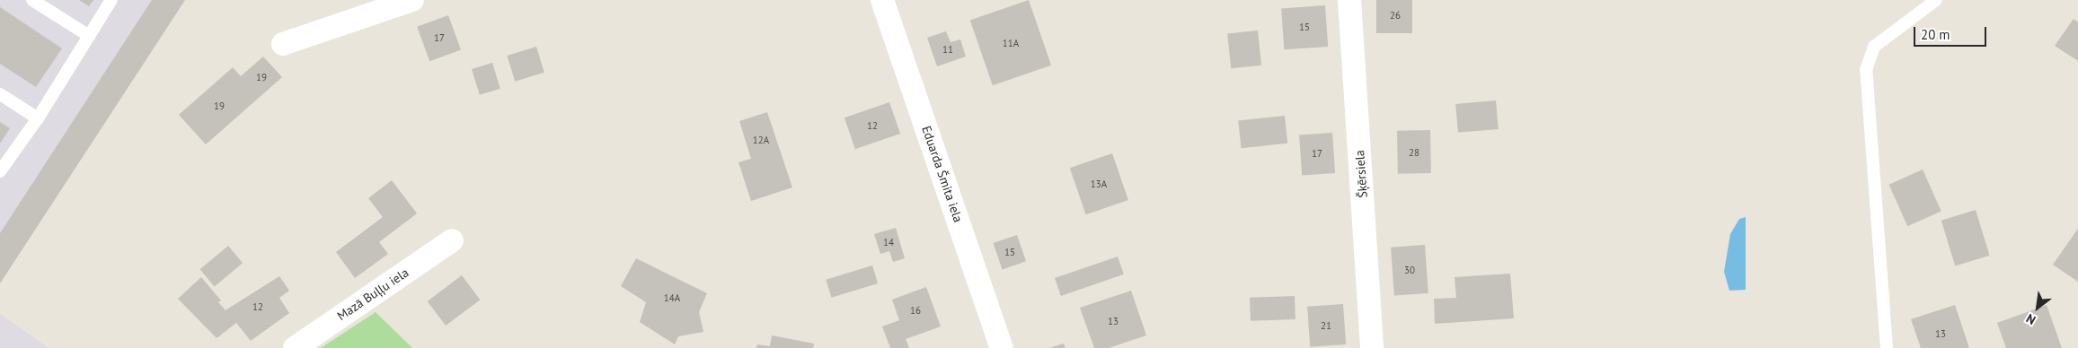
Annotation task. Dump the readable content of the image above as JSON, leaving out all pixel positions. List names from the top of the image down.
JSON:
{
  "streets": {
    "street": ["Eduarda Šmita iela", "Šķērsiela", "Mazā Buļļu iela"]
  },
  "house_numbers": [
    "26",
    "15",
    "17",
    "11A",
    "11",
    "19",
    "19",
    "12",
    "12A",
    "28",
    "17",
    "13A",
    "14",
    "15",
    "30",
    "14A",
    "12",
    "16",
    "13",
    "21",
    "13"
  ],
  "scale_bar": "20 m",
  "north": "bottom left"
}
